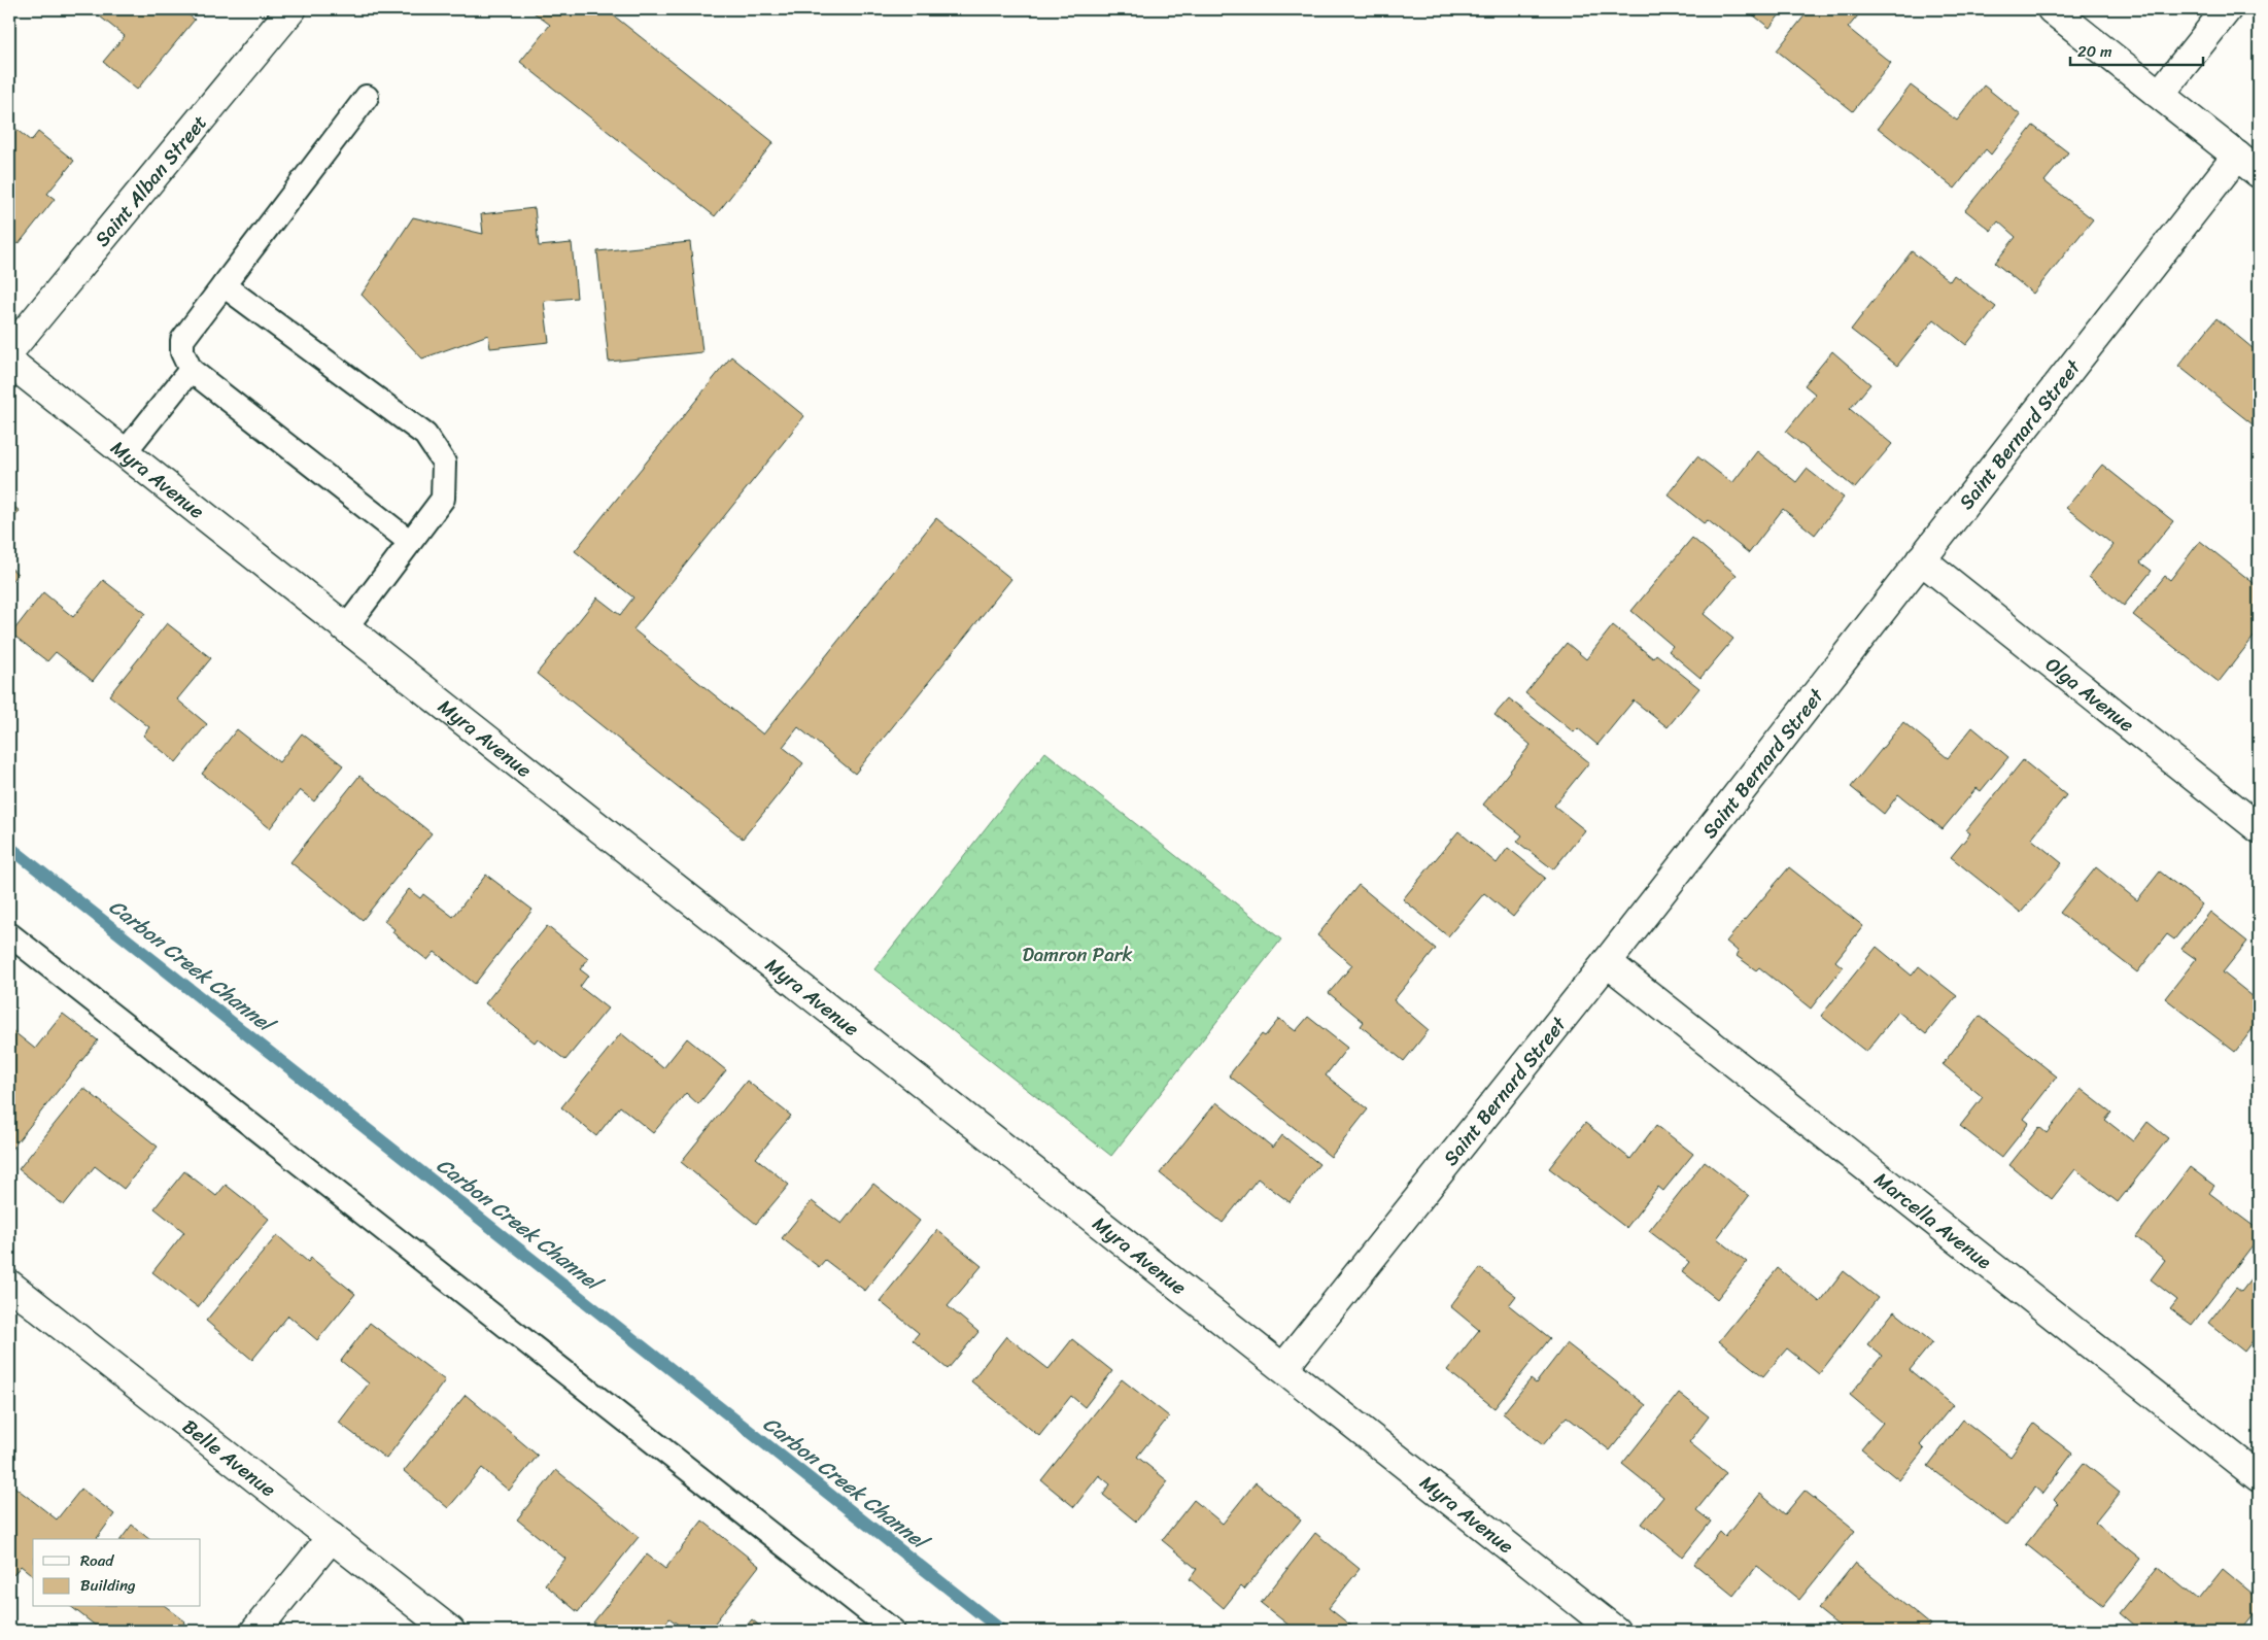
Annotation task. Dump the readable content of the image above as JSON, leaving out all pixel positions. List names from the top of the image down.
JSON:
{
  "streets": {
    "street": [
      "Saint Alban Street",
      "Saint Bernard Street",
      "Myra Avenue",
      "Olga Avenue",
      "Marcella Avenue",
      "Belle Avenue"
    ]
  },
  "crossings": [
    ["Saint Bernard Street", "Myra Avenue"],
    ["Saint Bernard Street", "Olga Avenue"],
    ["Saint Bernard Street", "Marcella Avenue"]
  ],
  "water": ["Carbon Creek Channel"],
  "parks": ["Damron Park"],
  "legend": ["Road", "Building"],
  "scale_bar": "20 m"
}
